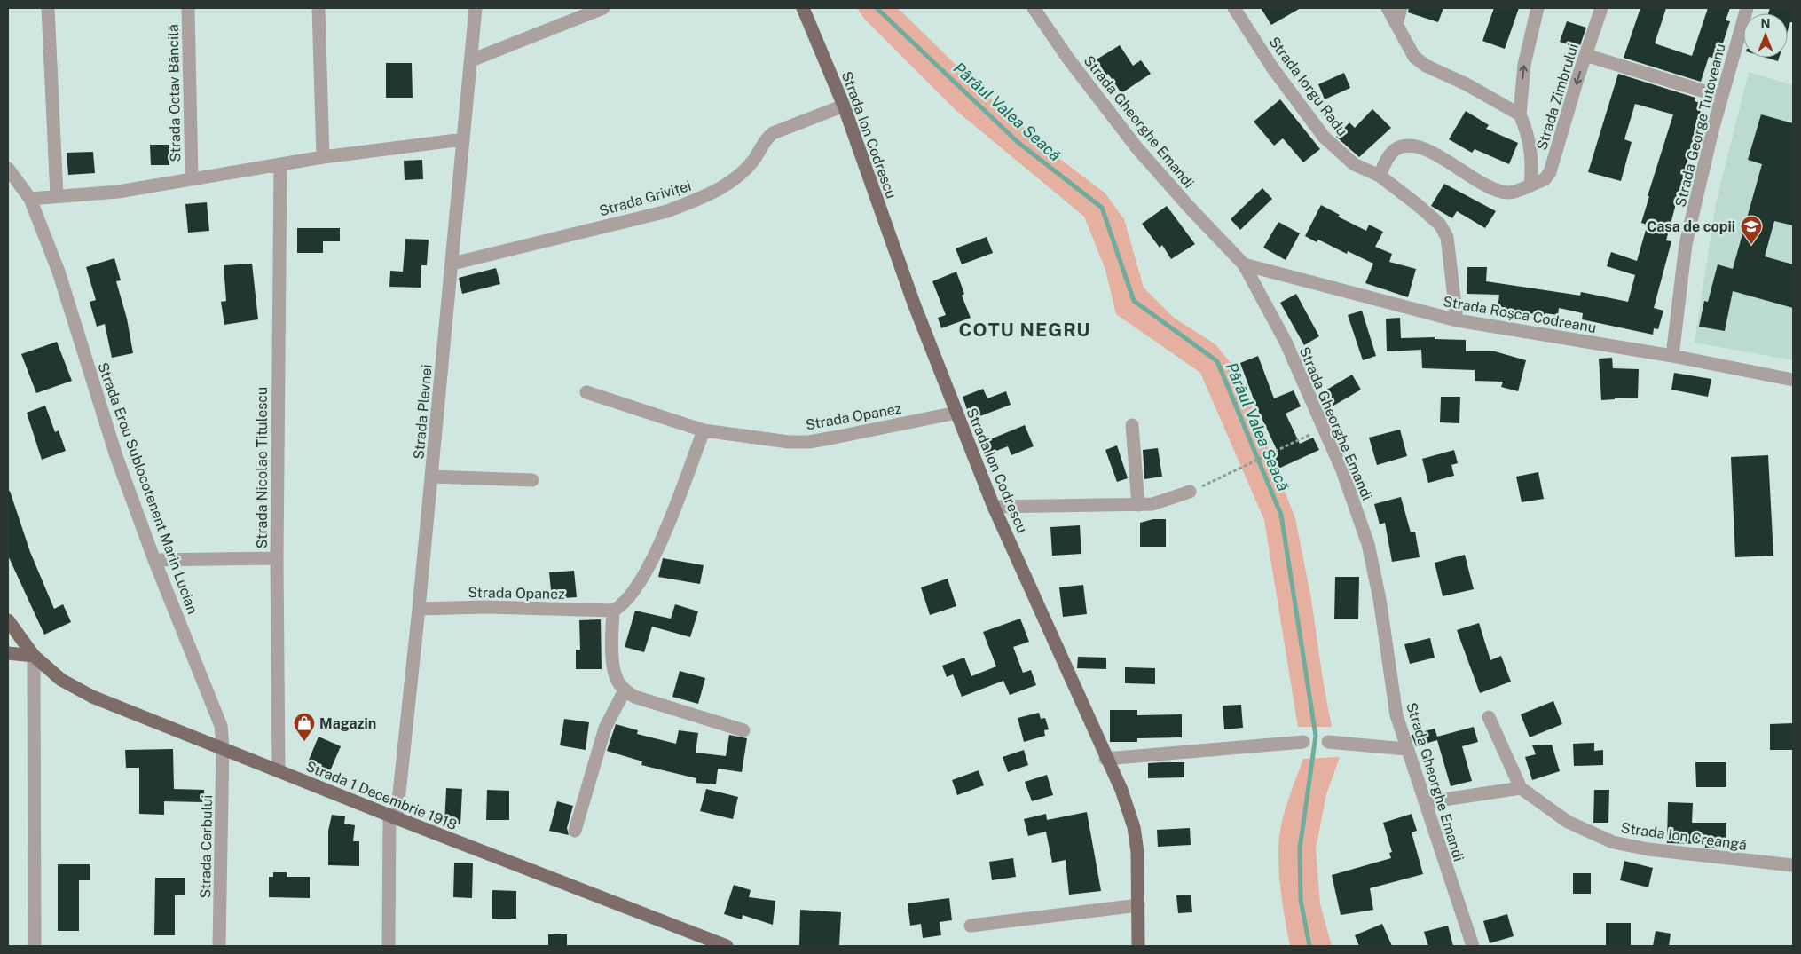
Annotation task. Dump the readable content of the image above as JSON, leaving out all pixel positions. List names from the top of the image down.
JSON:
{
  "streets": {
    "main road": ["Strada Ion Codrescu", "Strada 1 Decembrie 1918"],
    "street": [
      "Strada Iorgu Radu",
      "Strada Octav Băncilă",
      "Strada Zimbrului",
      "Strada Gheorghe Emandi",
      "Strada George Tutoveanu",
      "Strada Griviței",
      "Strada Roșca Codreanu",
      "Strada Plevnei",
      "Strada Opanez",
      "Strada Nicolae Titulescu",
      "Strada Erou Sublocotenent Marin Lucian",
      "Strada Ion Creangă",
      "Strada Cerbului"
    ]
  },
  "crossings": [
    ["Strada Iorgu Radu", "Strada Zimbrului"],
    ["Strada Iorgu Radu", "Strada Roșca Codreanu"],
    ["Strada Gheorghe Emandi", "Strada Roșca Codreanu"],
    ["Strada George Tutoveanu", "Strada Roșca Codreanu"],
    ["Strada Ion Codrescu", "Strada Griviței"],
    ["Strada Ion Codrescu", "Strada Opanez"],
    ["Strada Griviței", "Strada Plevnei"],
    ["Strada Plevnei", "Strada Opanez"],
    ["Strada Plevnei", "Strada 1 Decembrie 1918"],
    ["Strada Nicolae Titulescu", "Strada 1 Decembrie 1918"],
    ["Strada Erou Sublocotenent Marin Lucian", "Strada 1 Decembrie 1918"],
    ["Strada Erou Sublocotenent Marin Lucian", "Strada Cerbului"],
    ["Strada 1 Decembrie 1918", "Strada Cerbului"]
  ],
  "districts": ["COTU NEGRU"],
  "water": ["Pârâul Valea Seacă"],
  "places": {
    "school or university": ["Casa de copii"],
    "shop": ["Magazin"]
  },
  "north": "top"
}
